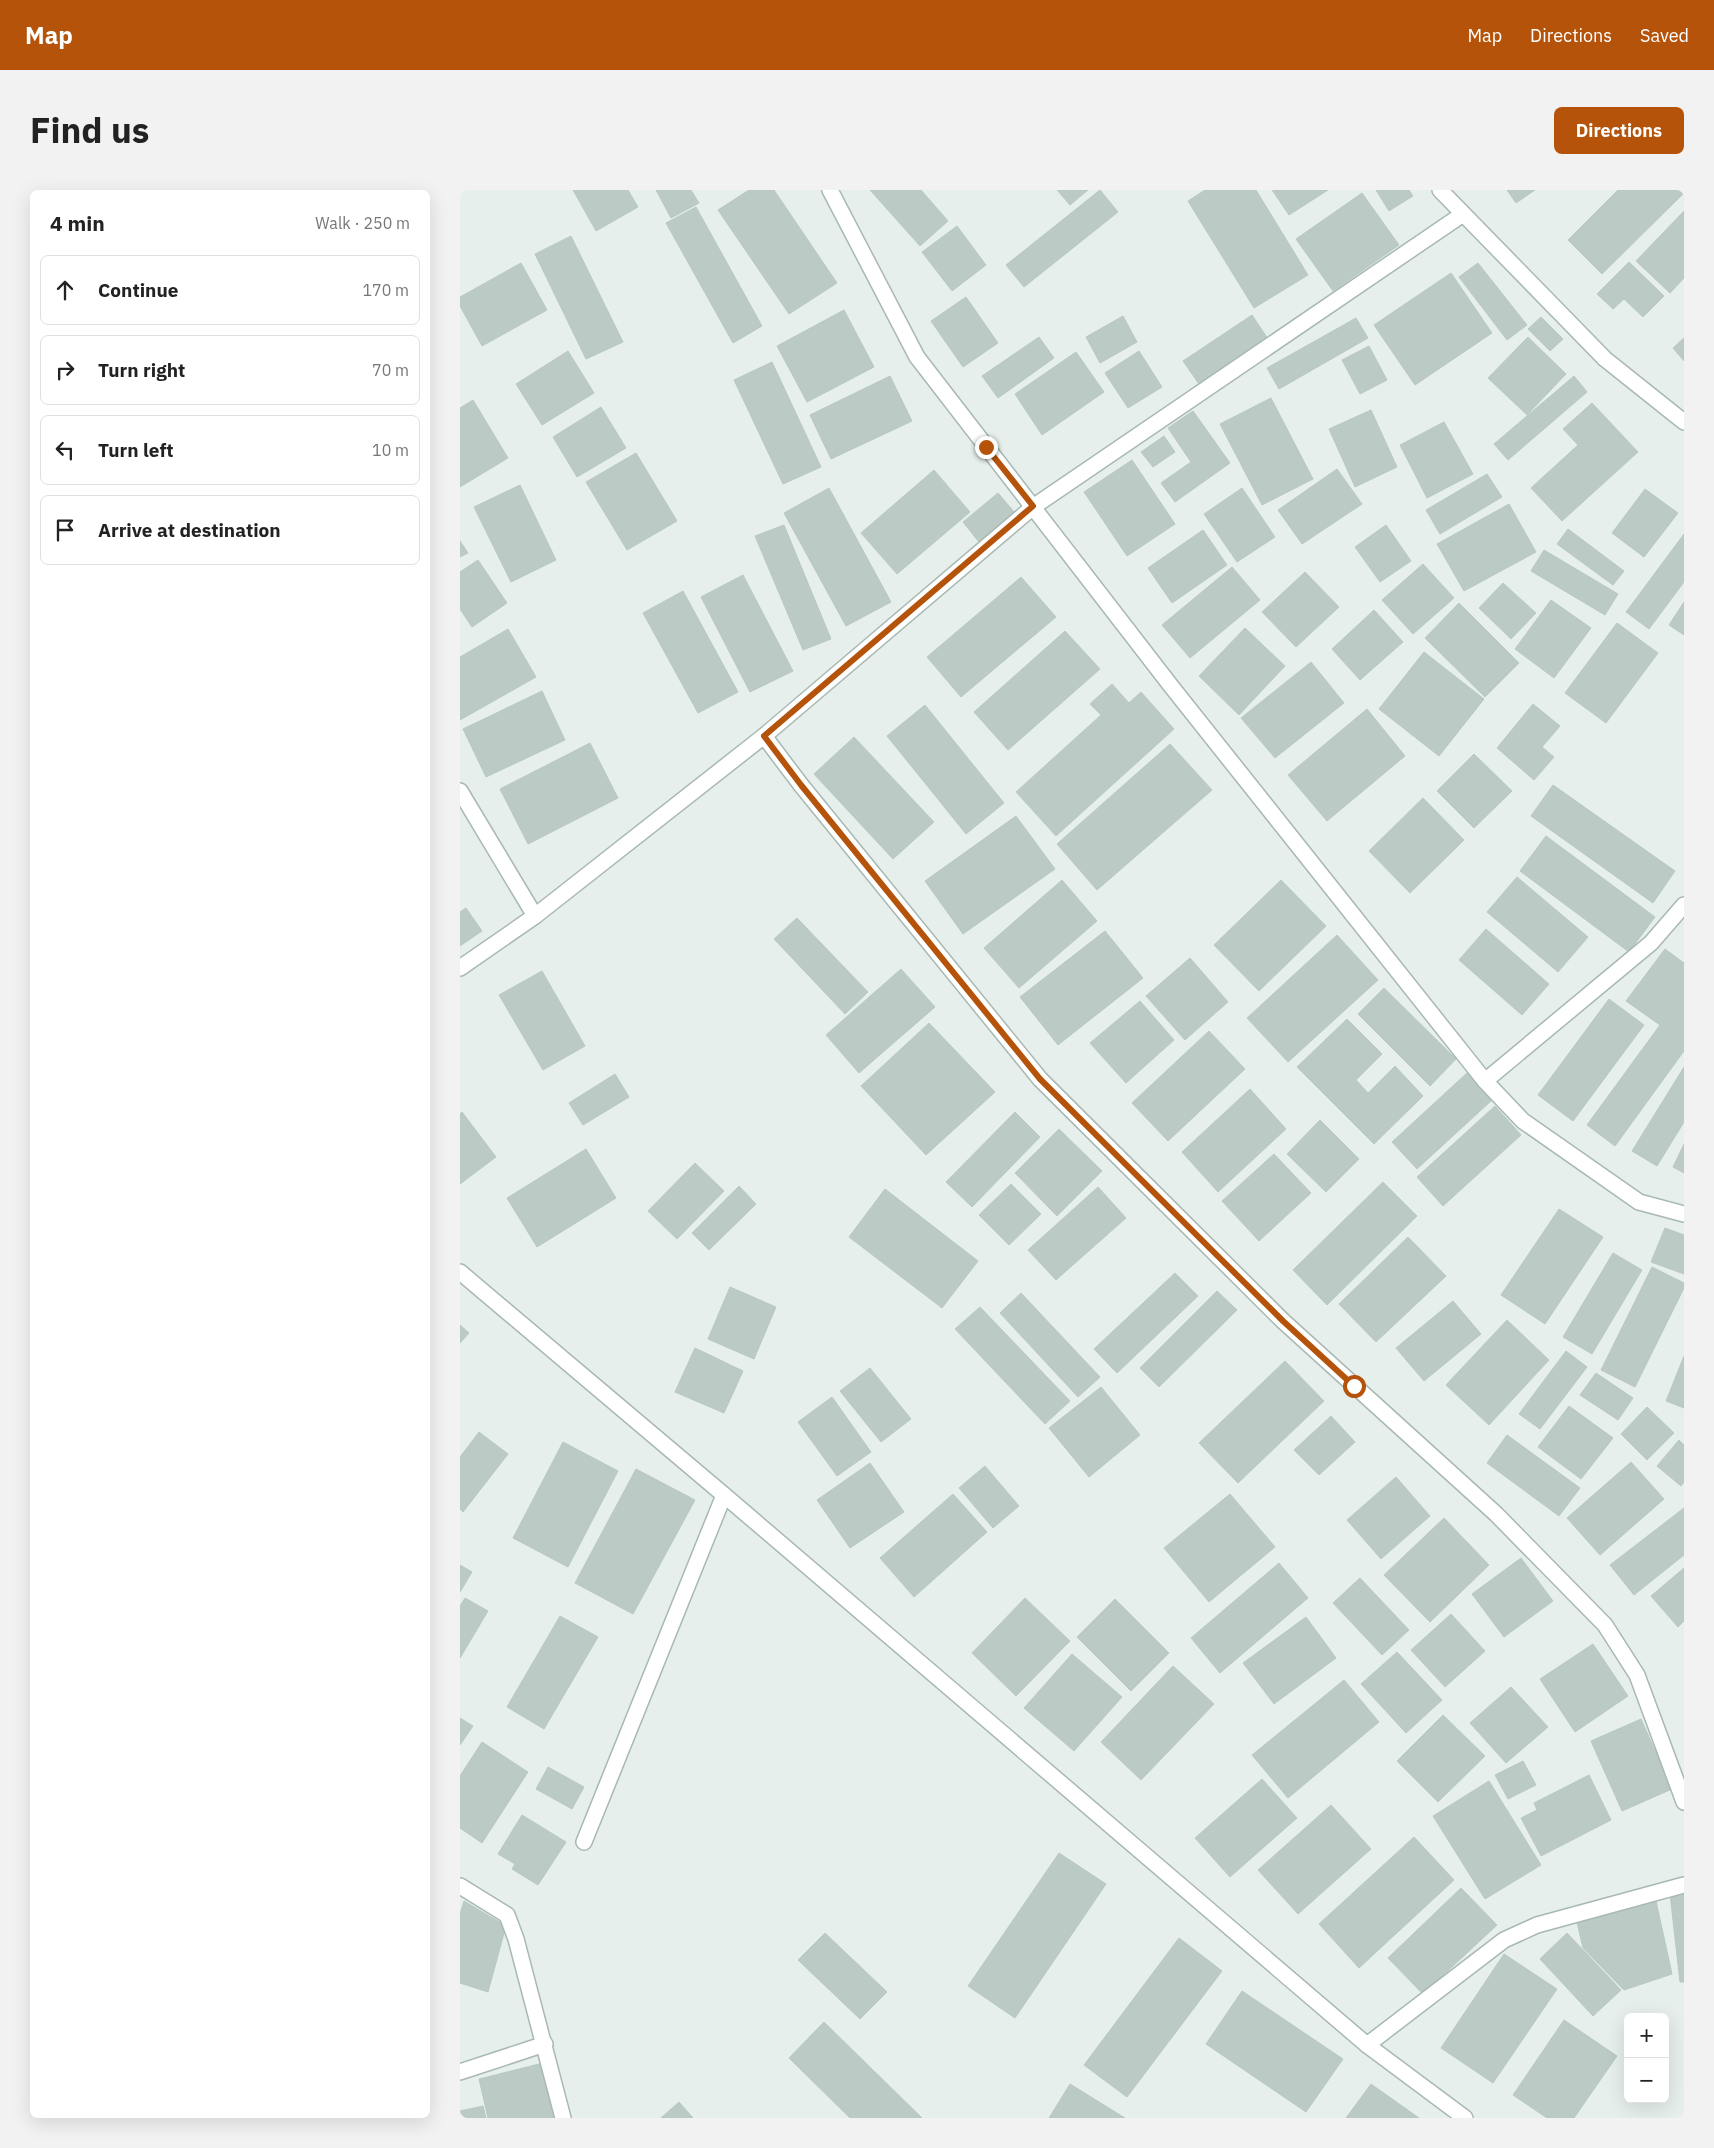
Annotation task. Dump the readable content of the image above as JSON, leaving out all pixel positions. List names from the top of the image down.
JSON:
{
  "page": {
    "header": "Map",
    "nav": ["Map", "Directions", "Saved"],
    "title": "Find us",
    "buttons": "Directions",
    "heading": ["4 min", "Walk · 250 m"],
    "list": [
      ["Continue", "170 m"],
      ["Turn right", "70 m"],
      ["Turn left", "10 m"],
      "Arrive at destination"
    ],
    "map_buttons": ["+", "−"]
  }
}
